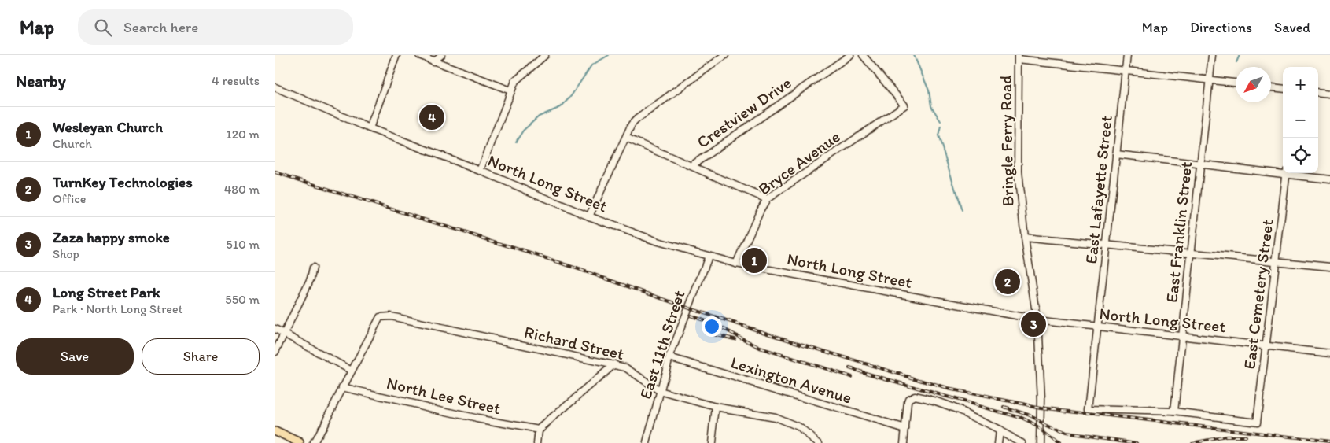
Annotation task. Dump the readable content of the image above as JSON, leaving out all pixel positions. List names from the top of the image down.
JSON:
{
  "streets": {
    "street": [
      "Crestview Drive",
      "Bringle Ferry Road",
      "Bryce Avenue",
      "North Long Street",
      "East Lafayette Street",
      "East Franklin Street",
      "East Cemetery Street",
      "Richard Street",
      "East 11th Street",
      "Lexington Avenue",
      "North Lee Street"
    ]
  },
  "crossings": [
    ["Bringle Ferry Road", "North Long Street"],
    ["Bryce Avenue", "North Long Street"],
    ["North Long Street", "East Lafayette Street"],
    ["North Long Street", "East Franklin Street"],
    ["North Long Street", "East Cemetery Street"],
    ["North Long Street", "East 11th Street"],
    ["East Lafayette Street", "East Franklin Street"],
    ["East Lafayette Street", "East Cemetery Street"],
    ["East Franklin Street", "East Cemetery Street"],
    ["Richard Street", "East 11th Street"],
    ["East 11th Street", "Lexington Avenue"]
  ],
  "north": "bottom left",
  "page": {
    "header": "Map",
    "search": "Search here",
    "nav": ["Map", "Directions", "Saved"],
    "heading": ["Nearby", "4 results"],
    "map_buttons": ["+", "−"],
    "pins": [
      "4",
      "1",
      "2",
      "3"
    ],
    "list": [
      {
        "mark": "1",
        "name": "Wesleyan Church",
        "note": "Church",
        "value": "120 m"
      },
      {
        "mark": "2",
        "name": "TurnKey Technologies",
        "note": "Office",
        "value": "480 m"
      },
      {
        "mark": "3",
        "name": "Zaza happy smoke",
        "note": "Shop",
        "value": "510 m"
      },
      {
        "mark": "4",
        "name": "Long Street Park",
        "note": "Park · North Long Street",
        "value": "550 m"
      }
    ],
    "buttons": ["Save", "Share"]
  }
}
